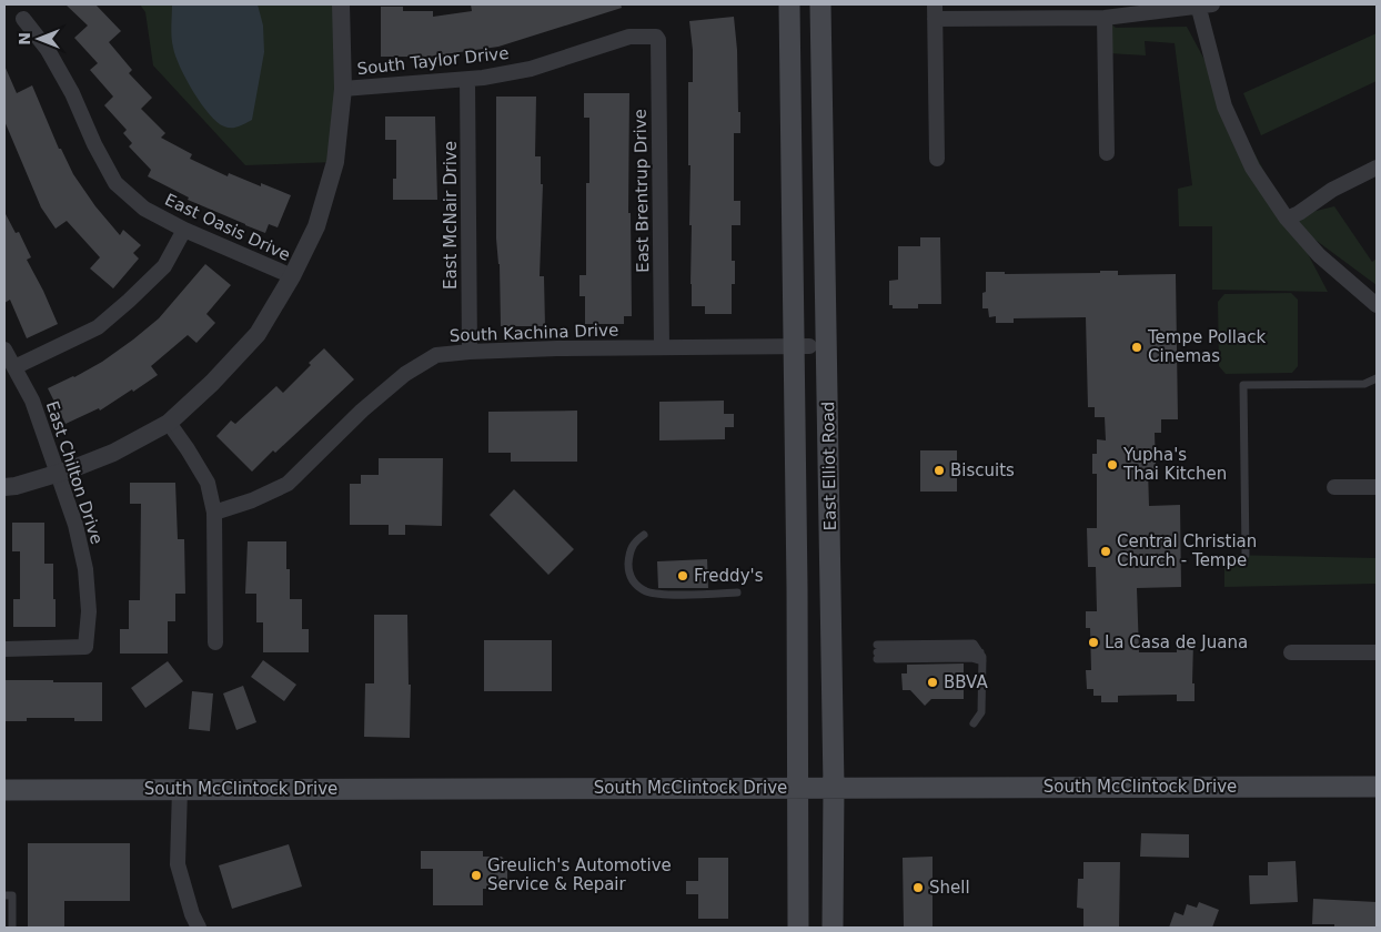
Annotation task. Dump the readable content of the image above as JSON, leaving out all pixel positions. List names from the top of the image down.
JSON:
{
  "streets": {
    "main road": ["East Elliot Road", "South McClintock Drive"],
    "street": [
      "South Taylor Drive",
      "East Brentrup Drive",
      "East McNair Drive",
      "East Oasis Drive",
      "South Kachina Drive",
      "East Chilton Drive"
    ]
  },
  "crossings": [
    ["South Taylor Drive", "East Brentrup Drive"],
    ["South Taylor Drive", "East McNair Drive"],
    ["East Brentrup Drive", "South Kachina Drive"],
    ["East McNair Drive", "South Kachina Drive"],
    ["South Kachina Drive", "East Elliot Road"],
    ["East Elliot Road", "South McClintock Drive"]
  ],
  "places": [
    "Tempe Pollack Cinemas",
    "Yupha's Thai Kitchen",
    "Biscuits",
    "Central Christian Church - Tempe",
    "Freddy's",
    "La Casa de Juana",
    "BBVA",
    "Greulich's Automotive Service & Repair",
    "Shell"
  ],
  "north": "left"
}
